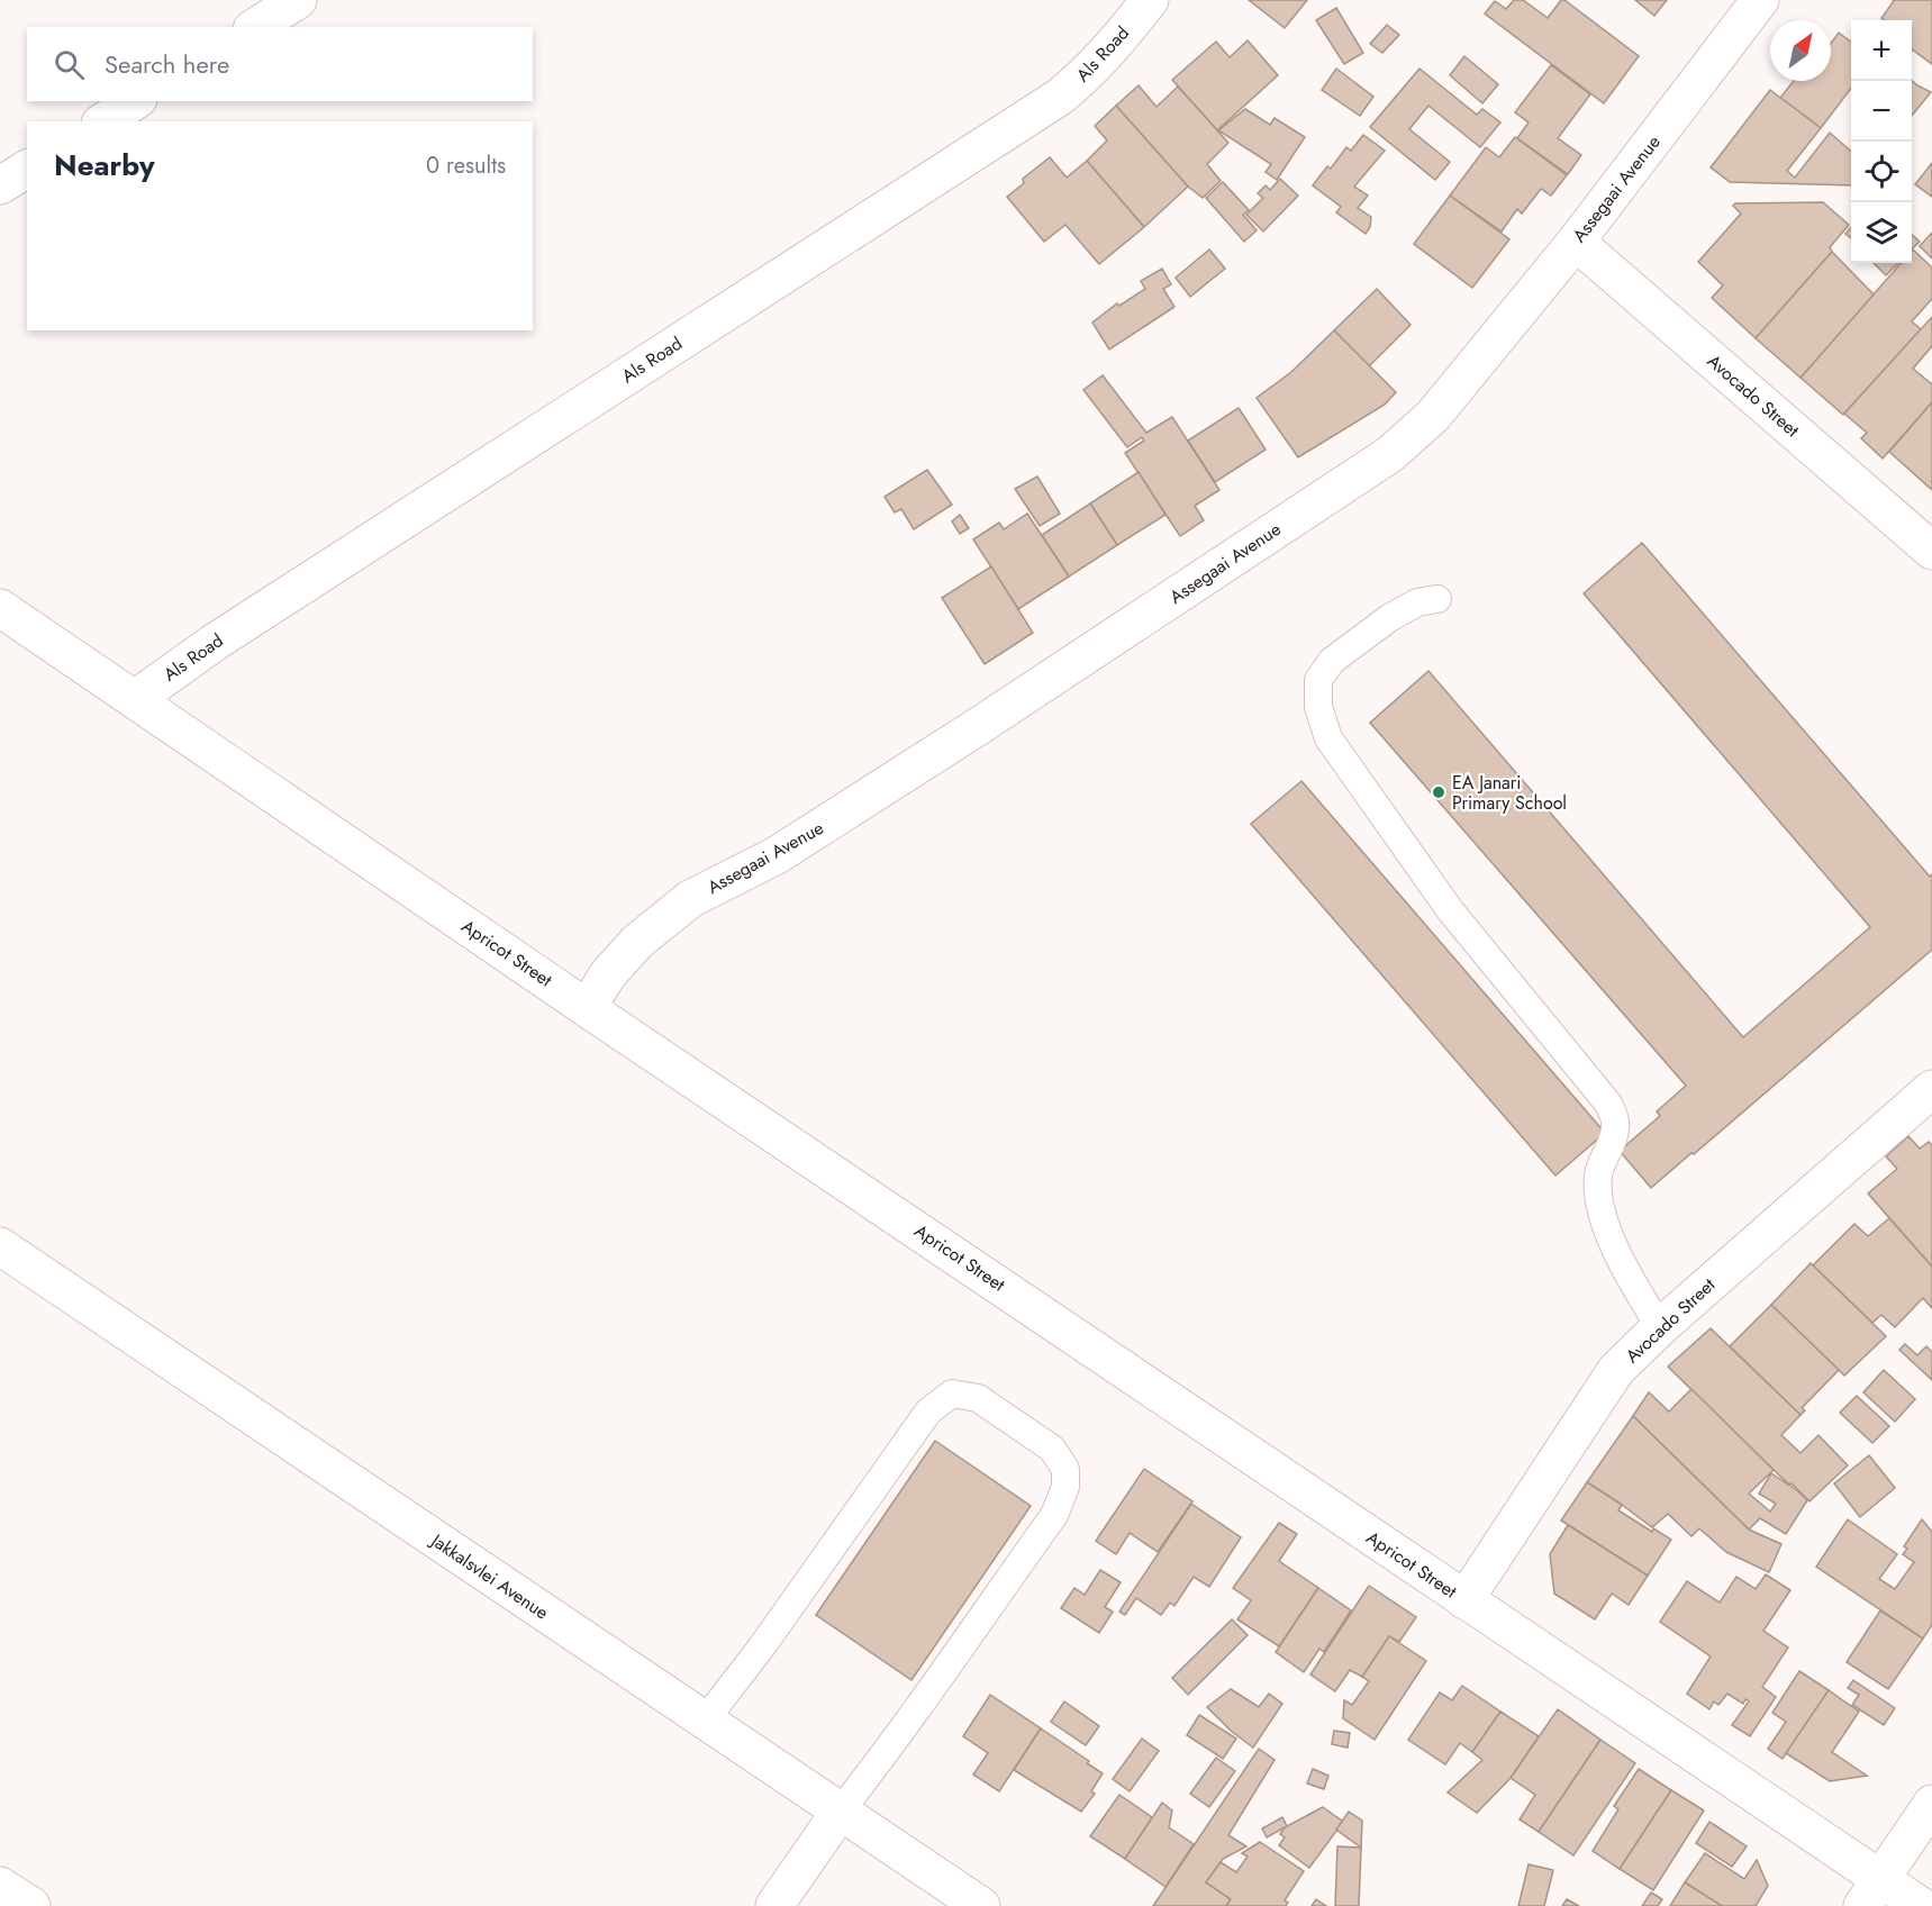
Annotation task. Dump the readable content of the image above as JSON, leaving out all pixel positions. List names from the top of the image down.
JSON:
{
  "streets": {
    "street": [
      "Als Road",
      "Assegaai Avenue",
      "Avocado Street",
      "Apricot Street",
      "Jakkalsvlei Avenue"
    ]
  },
  "crossings": [
    ["Als Road", "Apricot Street"],
    ["Assegaai Avenue", "Avocado Street"],
    ["Assegaai Avenue", "Apricot Street"],
    ["Avocado Street", "Apricot Street"]
  ],
  "places": ["EA Janari Primary School"],
  "north": "top right",
  "page": {
    "map_buttons": ["+", "−"],
    "search": "Search here",
    "heading": ["Nearby", "0 results"]
  }
}
